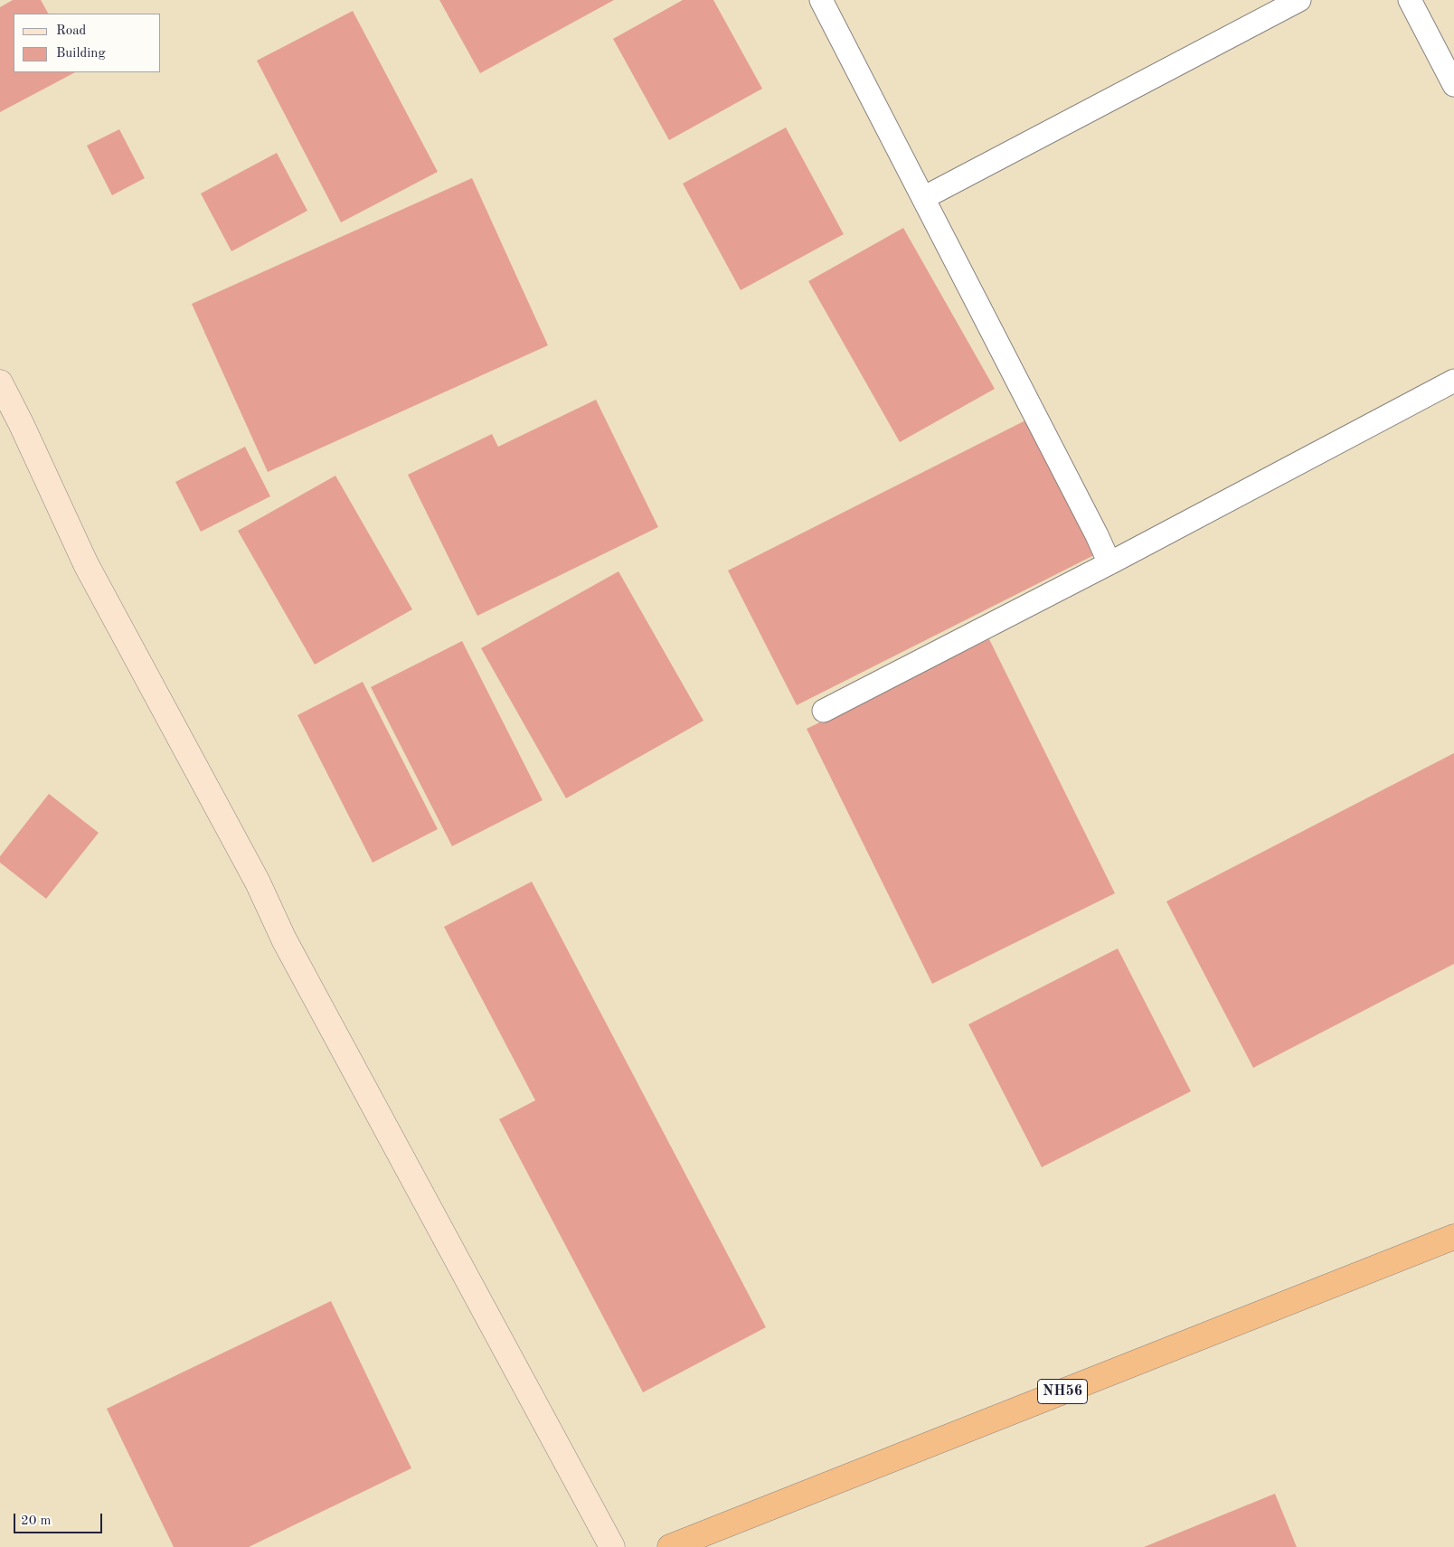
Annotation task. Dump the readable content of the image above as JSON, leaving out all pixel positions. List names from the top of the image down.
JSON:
{
  "streets": {
    "highway": ["NH56"]
  },
  "legend": ["Road", "Building"],
  "scale_bar": "20 m"
}
